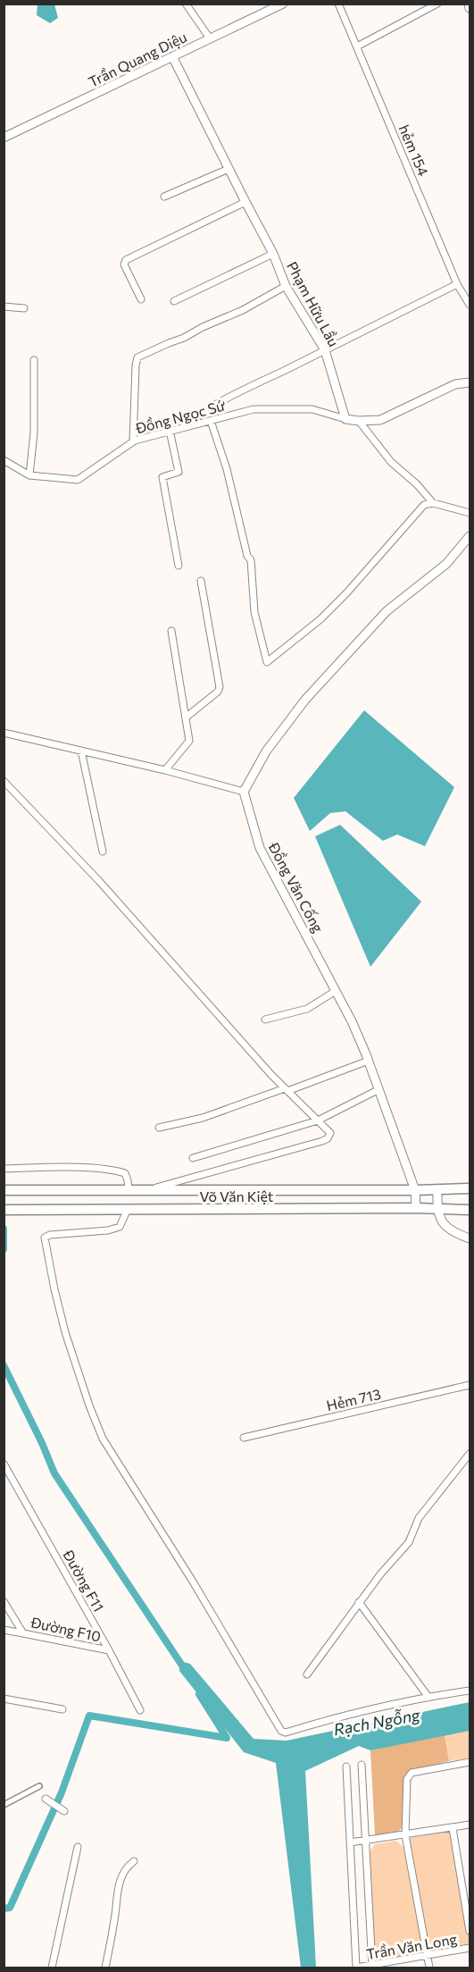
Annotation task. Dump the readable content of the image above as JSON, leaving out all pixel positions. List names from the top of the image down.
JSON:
{
  "streets": {
    "main road": ["Võ Văn Kiệt"],
    "street": [
      "Trần Quang Diệu",
      "hẻm 154",
      "Phạm Hữu Lầu",
      "Đồng Ngọc Sứ",
      "Đồng Văn Cống",
      "Hẻm 713",
      "Đường F11",
      "Đường F10",
      "Trần Văn Long"
    ]
  },
  "crossings": [
    ["Trần Quang Diệu", "Phạm Hữu Lầu"],
    ["Phạm Hữu Lầu", "Đồng Ngọc Sứ"],
    ["Đồng Văn Cống", "Võ Văn Kiệt"],
    ["Đường F11", "Đường F10"]
  ],
  "water": ["Rạch Ngỗng"]
}
